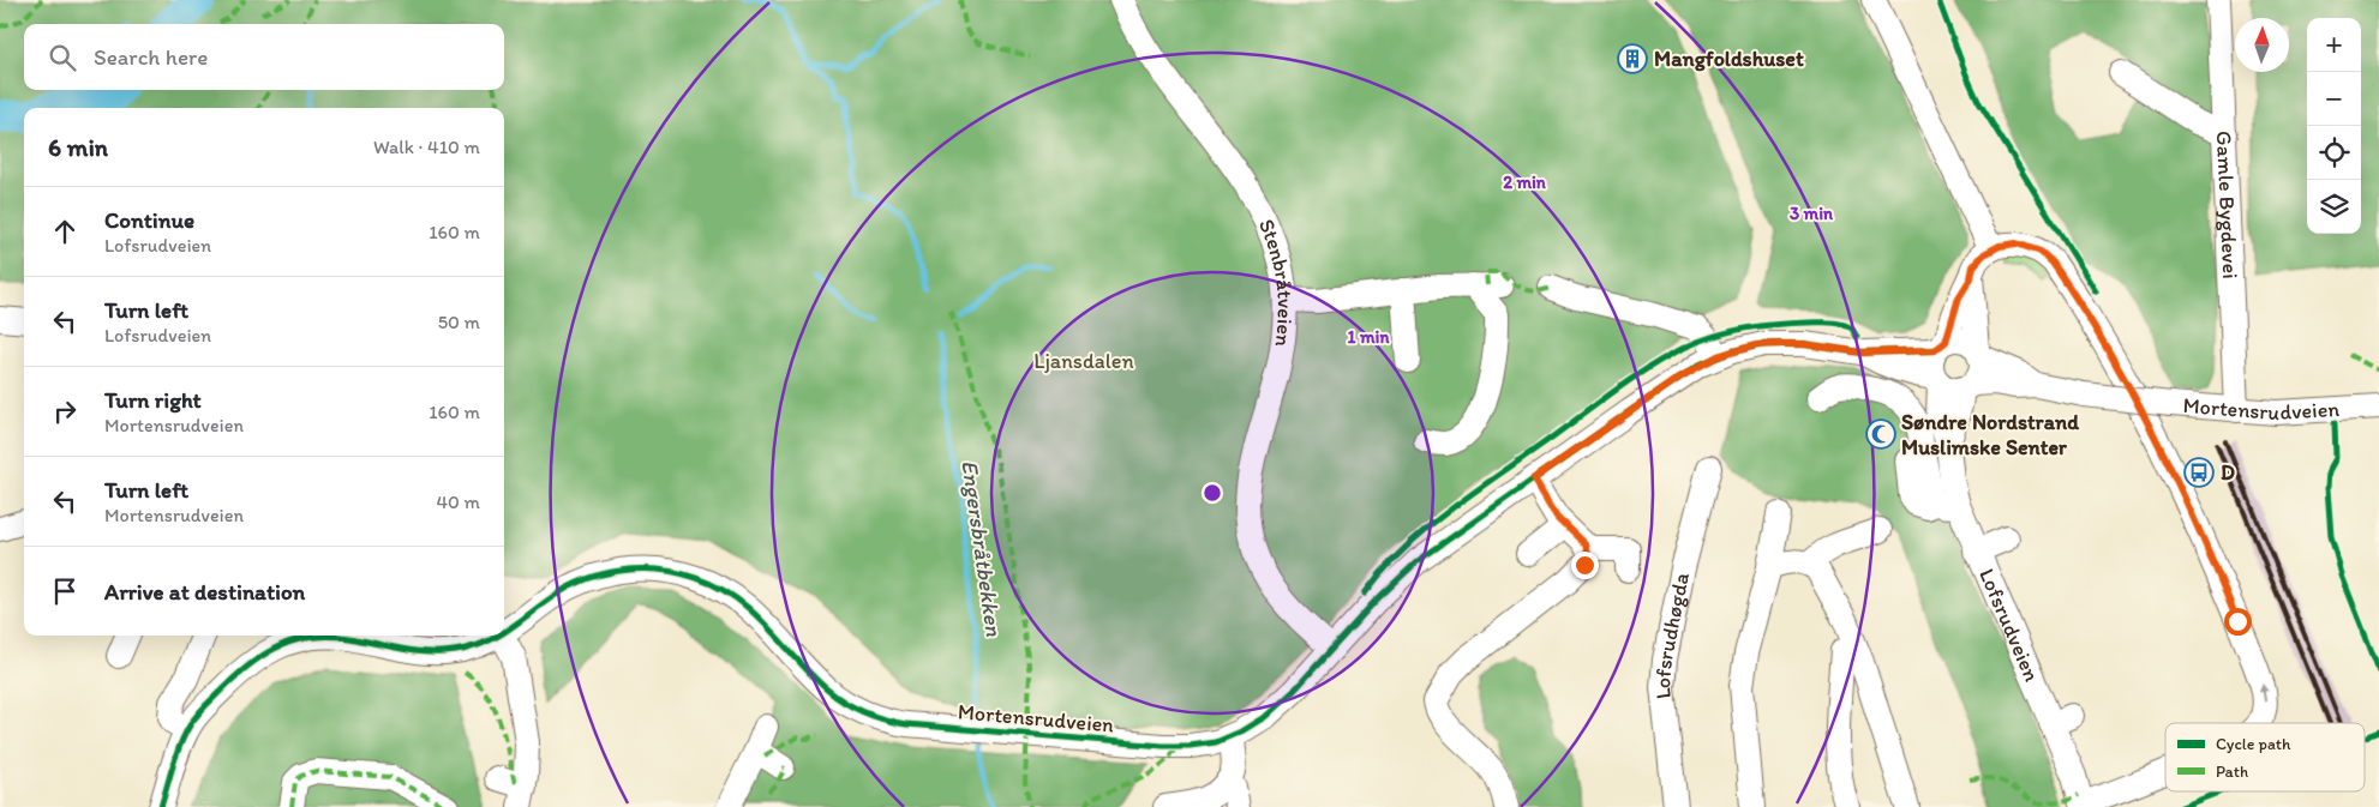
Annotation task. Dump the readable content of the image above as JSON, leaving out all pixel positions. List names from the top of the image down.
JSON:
{
  "streets": {
    "street": [
      "Gamle Bygdevei",
      "Stenbråtveien",
      "Mortensrudveien",
      "Lofsrudveien",
      "Lofsrudhøgda"
    ]
  },
  "crossings": [
    ["Gamle Bygdevei", "Mortensrudveien"],
    ["Stenbråtveien", "Mortensrudveien"],
    ["Mortensrudveien", "Lofsrudveien"]
  ],
  "water": ["Engersbråtbekken"],
  "parks": ["Ljansdalen"],
  "places": {
    "building": ["Mangfoldshuset"],
    "mosque": ["Søndre Nordstrand Muslimske Senter"],
    "bus stop": ["D"]
  },
  "legend": ["Cycle path", "Path"],
  "north": "top",
  "page": {
    "map_buttons": ["+", "−"],
    "search": "Search here",
    "heading": ["6 min", "Walk · 410 m"],
    "list": [
      ["Continue", "Lofsrudveien", "160 m"],
      ["Turn left", "Lofsrudveien", "50 m"],
      ["Turn right", "Mortensrudveien", "160 m"],
      ["Turn left", "Mortensrudveien", "40 m"],
      "Arrive at destination"
    ]
  },
  "rings": ["2 min", "3 min", "1 min"]
}
